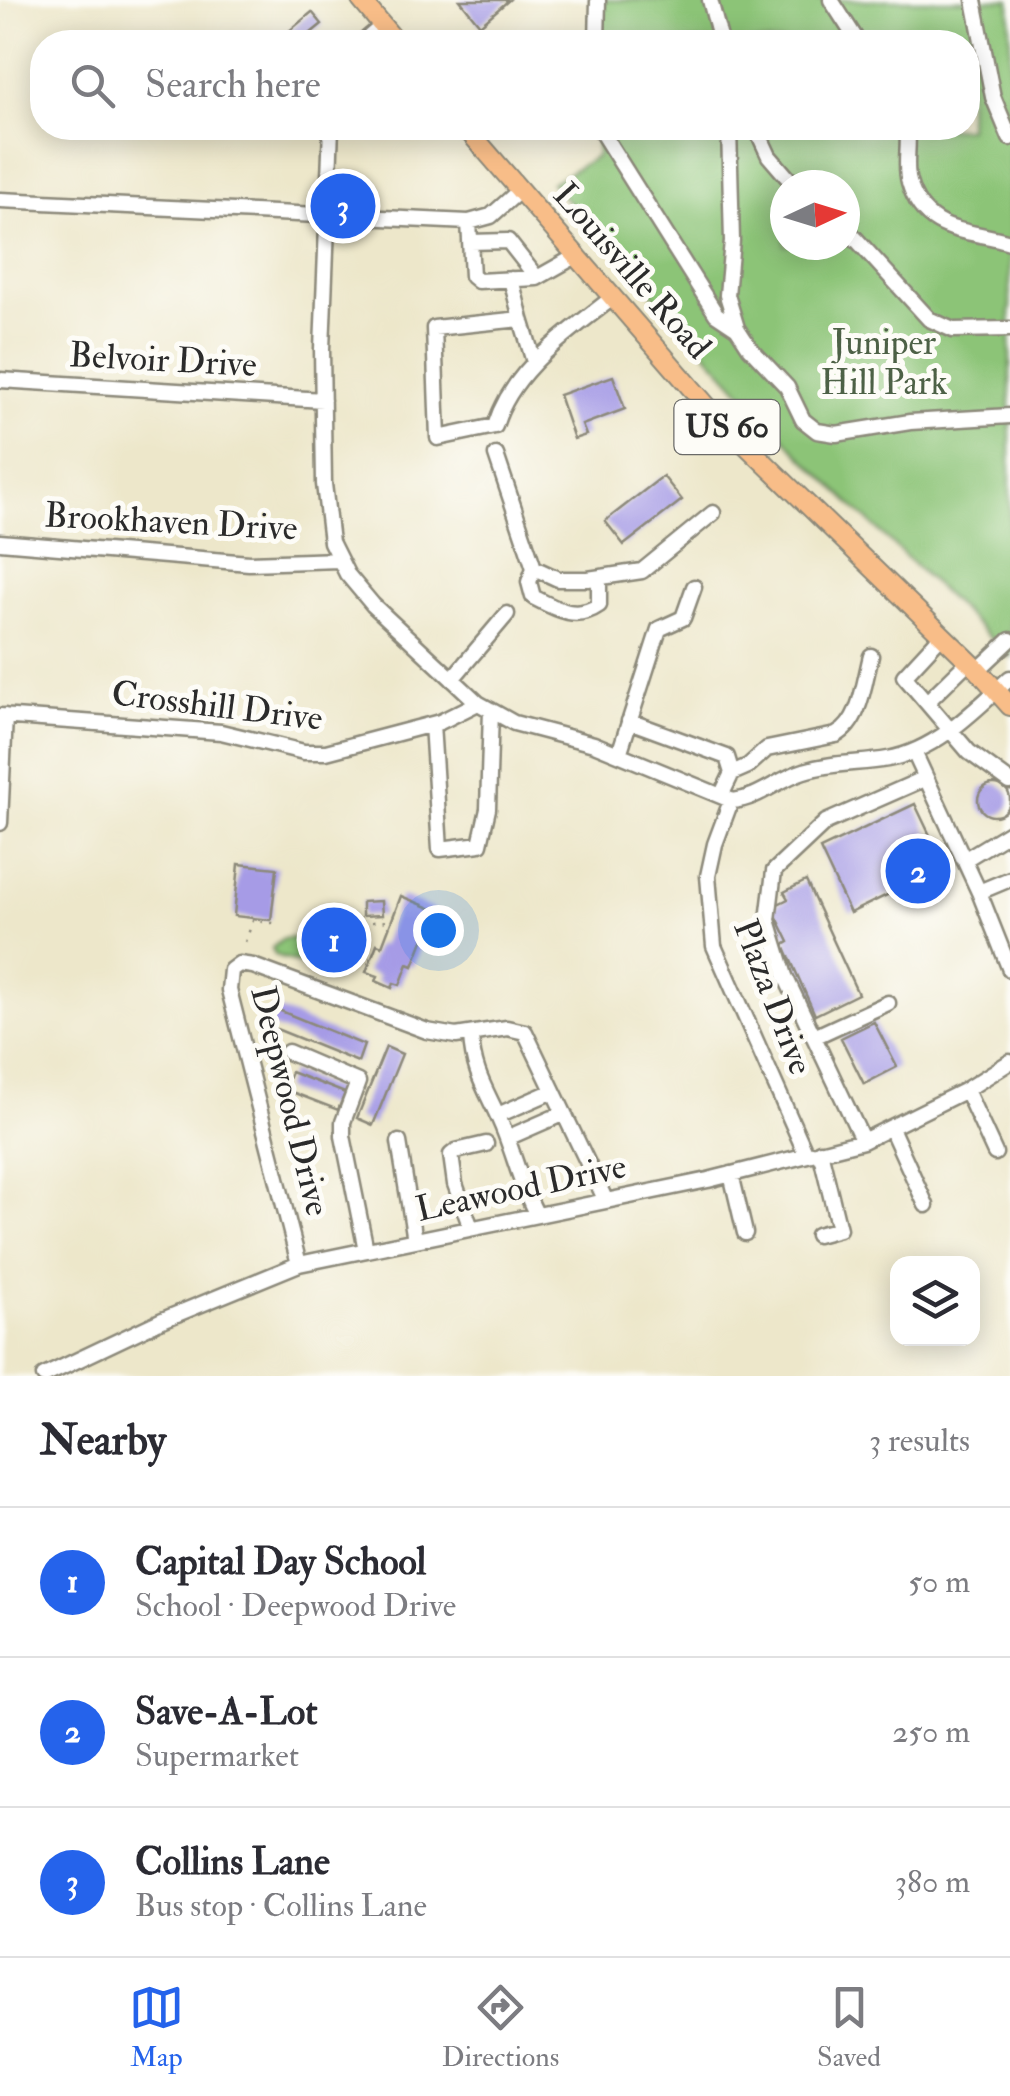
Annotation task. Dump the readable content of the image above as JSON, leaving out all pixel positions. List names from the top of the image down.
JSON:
{
  "streets": {
    "main road": ["Louisville Road", "US 60"],
    "street": [
      "Belvoir Drive",
      "Brookhaven Drive",
      "Crosshill Drive",
      "Plaza Drive",
      "Deepwood Drive",
      "Leawood Drive"
    ]
  },
  "crossings": [
    ["Plaza Drive", "Leawood Drive"],
    ["Deepwood Drive", "Leawood Drive"]
  ],
  "parks": ["Juniper Hill Park"],
  "north": "right",
  "page": {
    "search": "Search here",
    "pins": ["3", "2", "1"],
    "heading": ["Nearby", "3 results"],
    "list": [
      {
        "mark": "1",
        "name": "Capital Day School",
        "note": "School · Deepwood Drive",
        "value": "50 m"
      },
      {
        "mark": "2",
        "name": "Save-A-Lot",
        "note": "Supermarket",
        "value": "250 m"
      },
      {
        "mark": "3",
        "name": "Collins Lane",
        "note": "Bus stop · Collins Lane",
        "value": "380 m"
      }
    ],
    "nav": ["Map", "Directions", "Saved"]
  }
}
